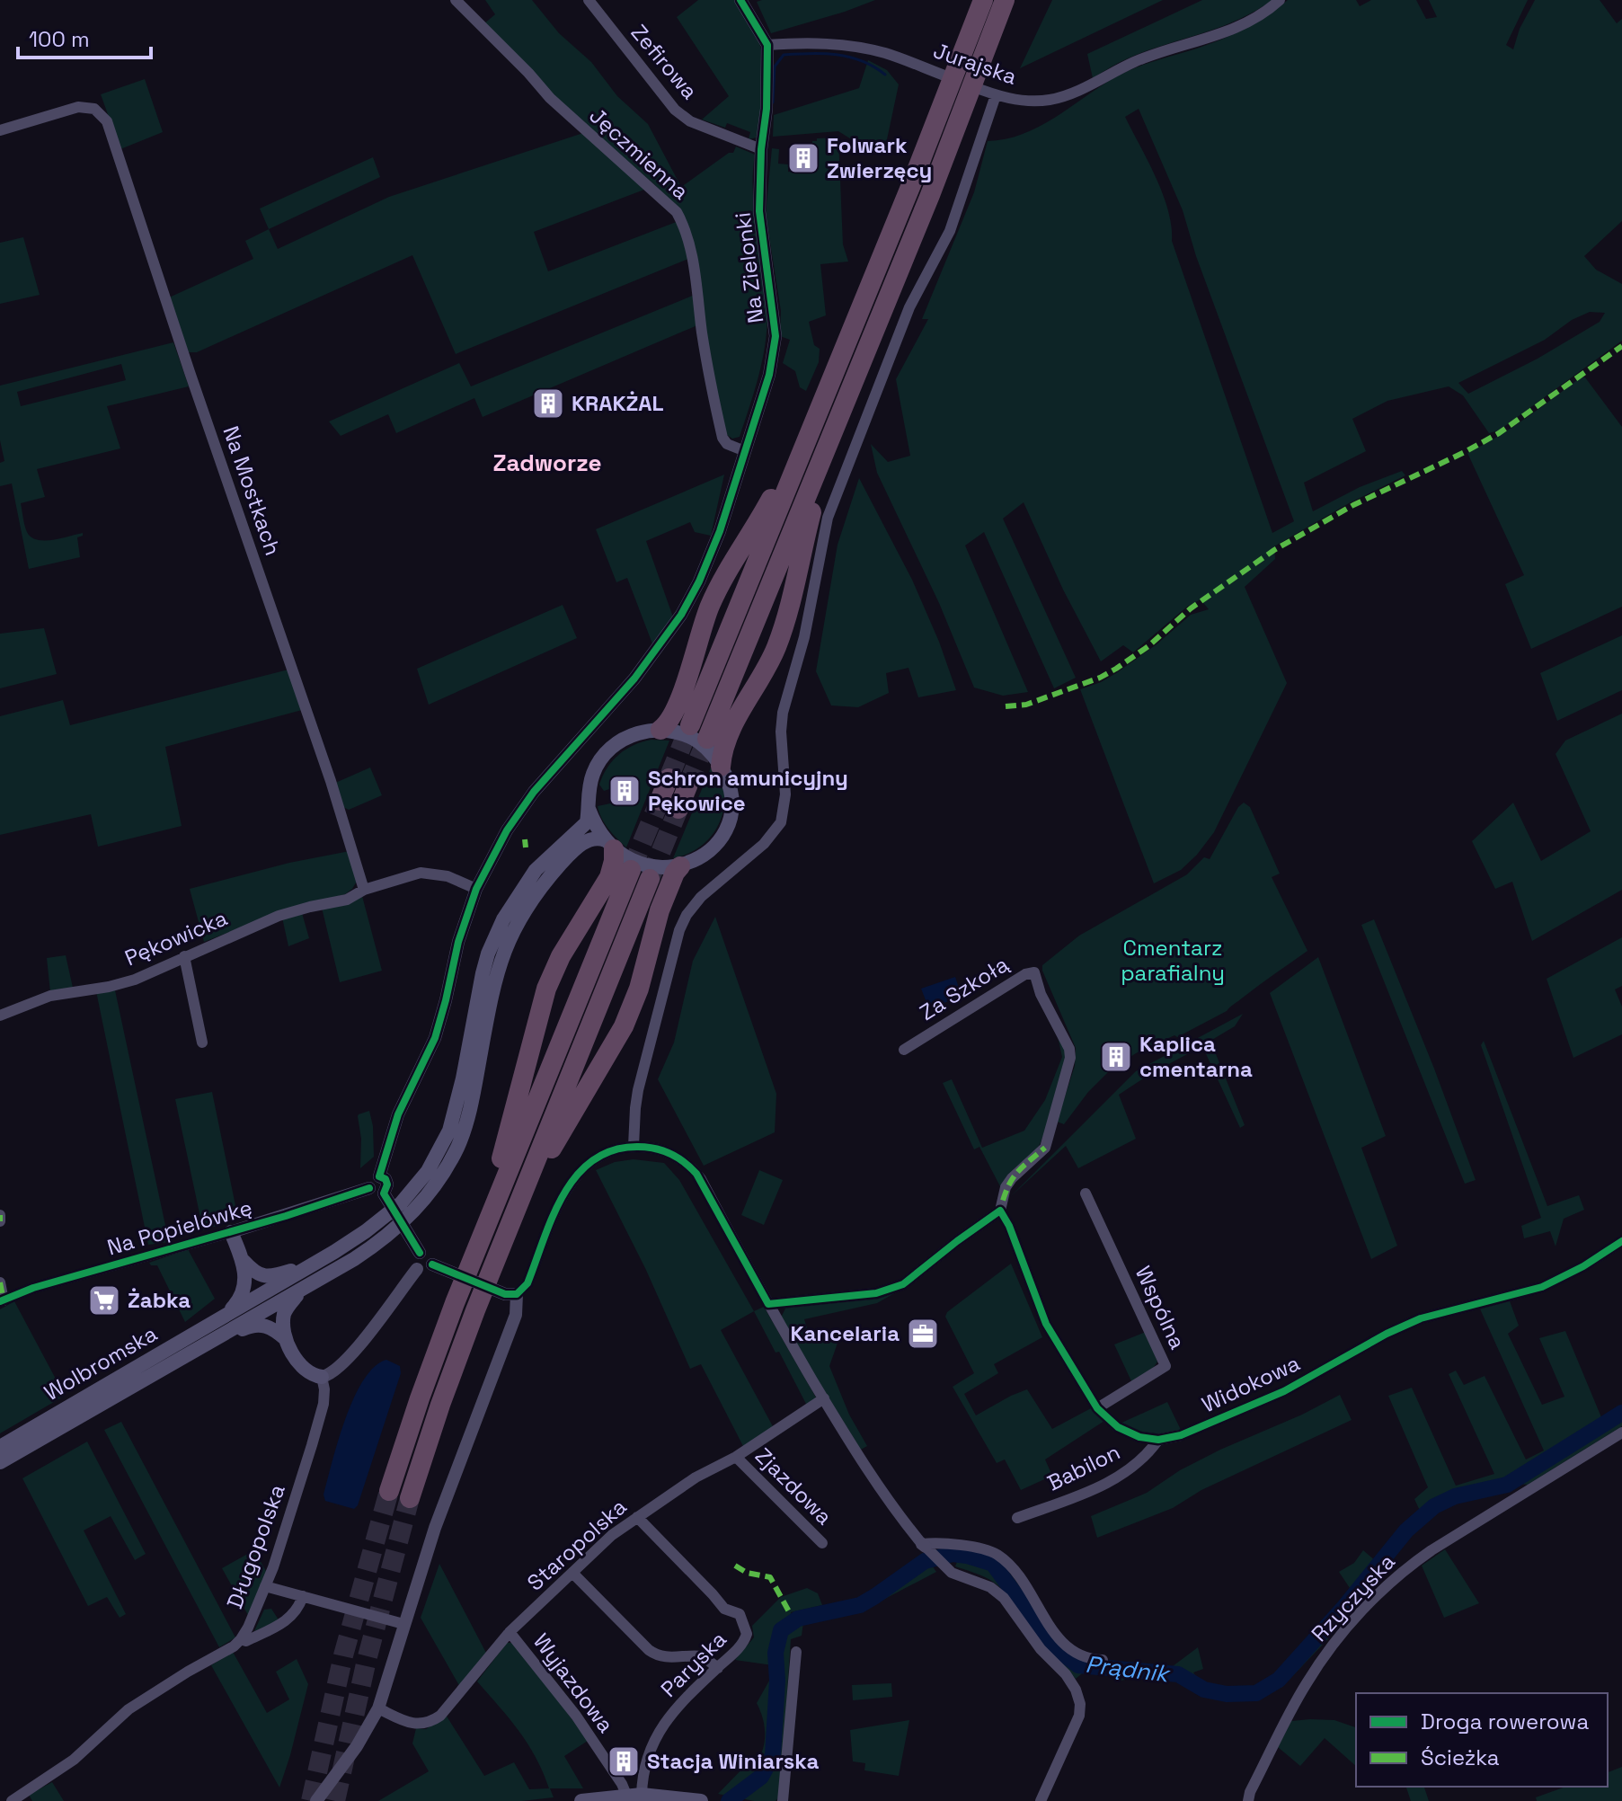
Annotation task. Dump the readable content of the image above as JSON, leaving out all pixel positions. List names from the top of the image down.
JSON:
{
  "streets": {
    "main road": ["Wolbromska"],
    "street": [
      "Zefirowa",
      "Jurajska",
      "Jęczmienna",
      "Na Zielonki",
      "Na Mostkach",
      "Pękowicka",
      "Za Szkołą",
      "Na Popielówkę",
      "Wspólna",
      "Widokowa",
      "Babilon",
      "Zjazdowa",
      "Staropolska",
      "Długopolska",
      "Rzyczyska",
      "Paryska",
      "Wyjazdowa"
    ]
  },
  "crossings": [
    ["Zefirowa", "Na Zielonki"],
    ["Jurajska", "Na Zielonki"],
    ["Jęczmienna", "Na Zielonki"],
    ["Na Zielonki", "Pękowicka"],
    ["Na Zielonki", "Na Popielówkę"],
    ["Na Mostkach", "Pękowicka"],
    ["Widokowa", "Babilon"],
    ["Zjazdowa", "Staropolska"],
    ["Staropolska", "Paryska"],
    ["Staropolska", "Wyjazdowa"],
    ["Paryska", "Wyjazdowa"]
  ],
  "districts": ["Zadworze"],
  "water": ["Prądnik"],
  "parks": ["Cmentarz parafialny"],
  "places": {
    "building": [
      "Folwark Zwierzęcy",
      "KRAKŻAL",
      "Schron amunicyjny Pękowice",
      "Kaplica cmentarna",
      "Stacja Winiarska"
    ],
    "supermarket": ["Żabka"],
    "office": ["Kancelaria"]
  },
  "legend": ["Droga rowerowa", "Ścieżka"],
  "scale_bar": "100 m"
}
